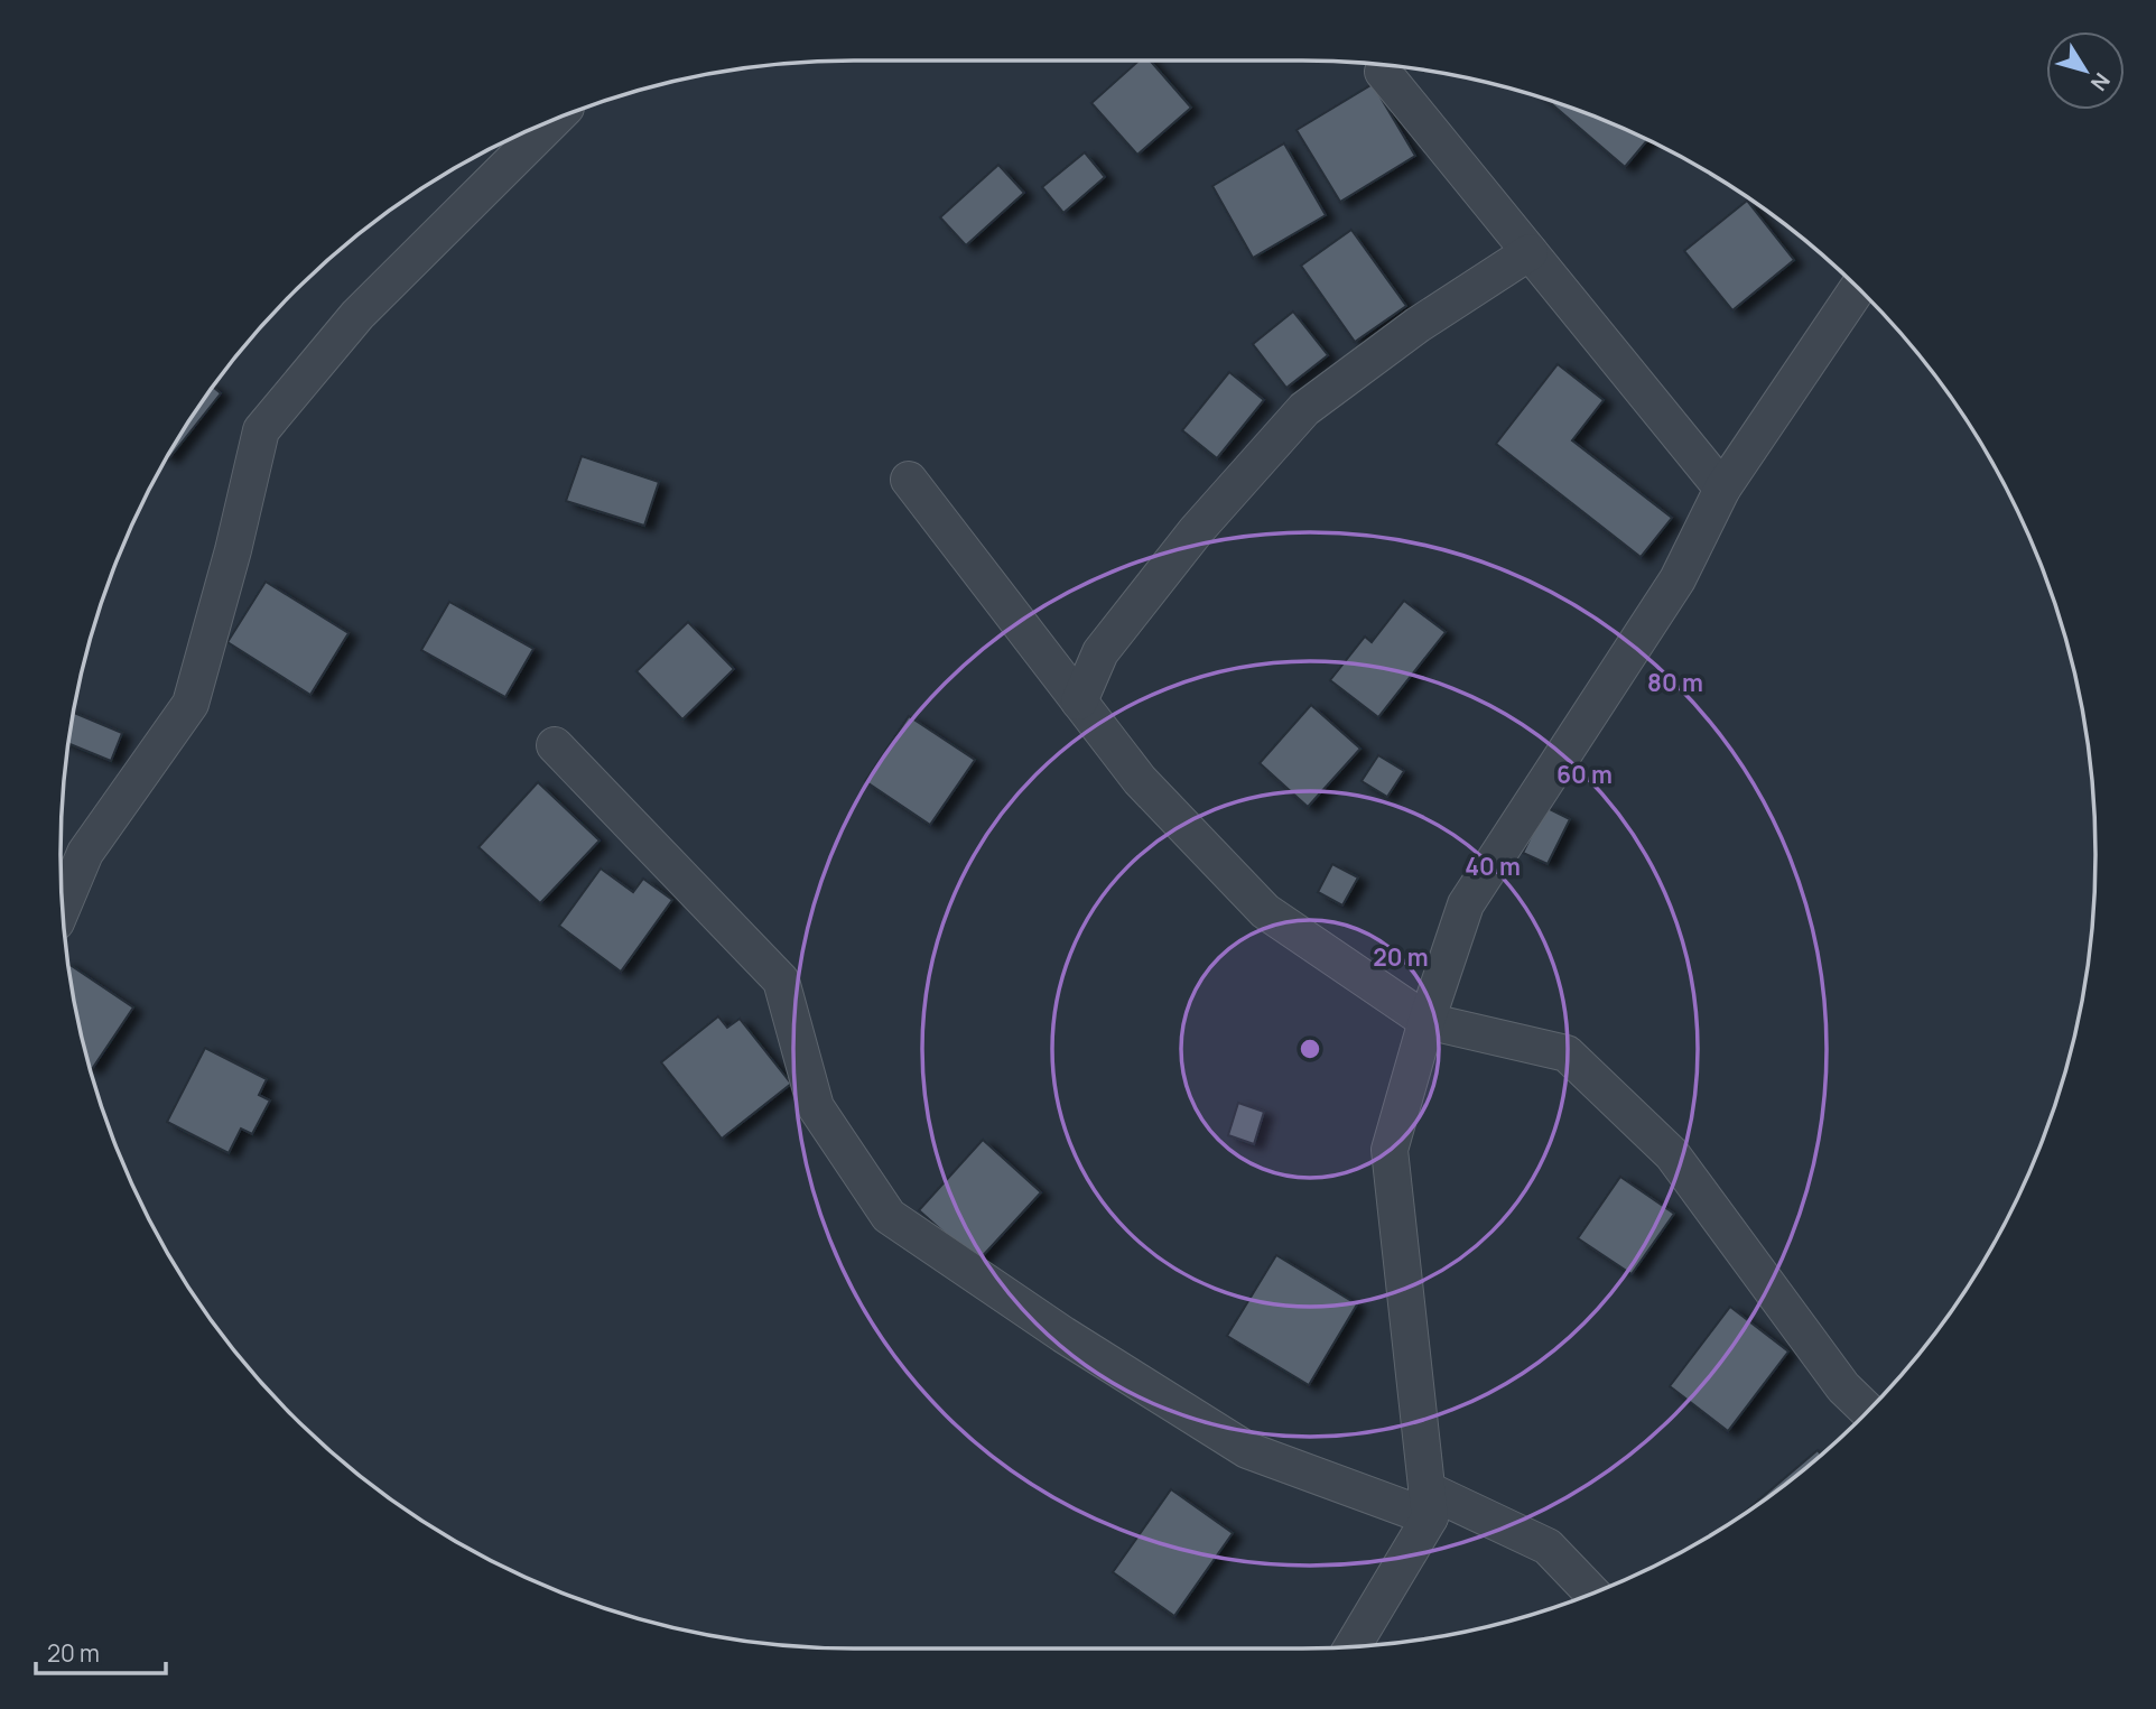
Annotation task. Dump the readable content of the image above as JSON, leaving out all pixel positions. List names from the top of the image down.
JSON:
{
  "scale_bar": "20 m",
  "north": "bottom right",
  "rings": [
    "80 m",
    "60 m",
    "40 m",
    "20 m"
  ]
}
